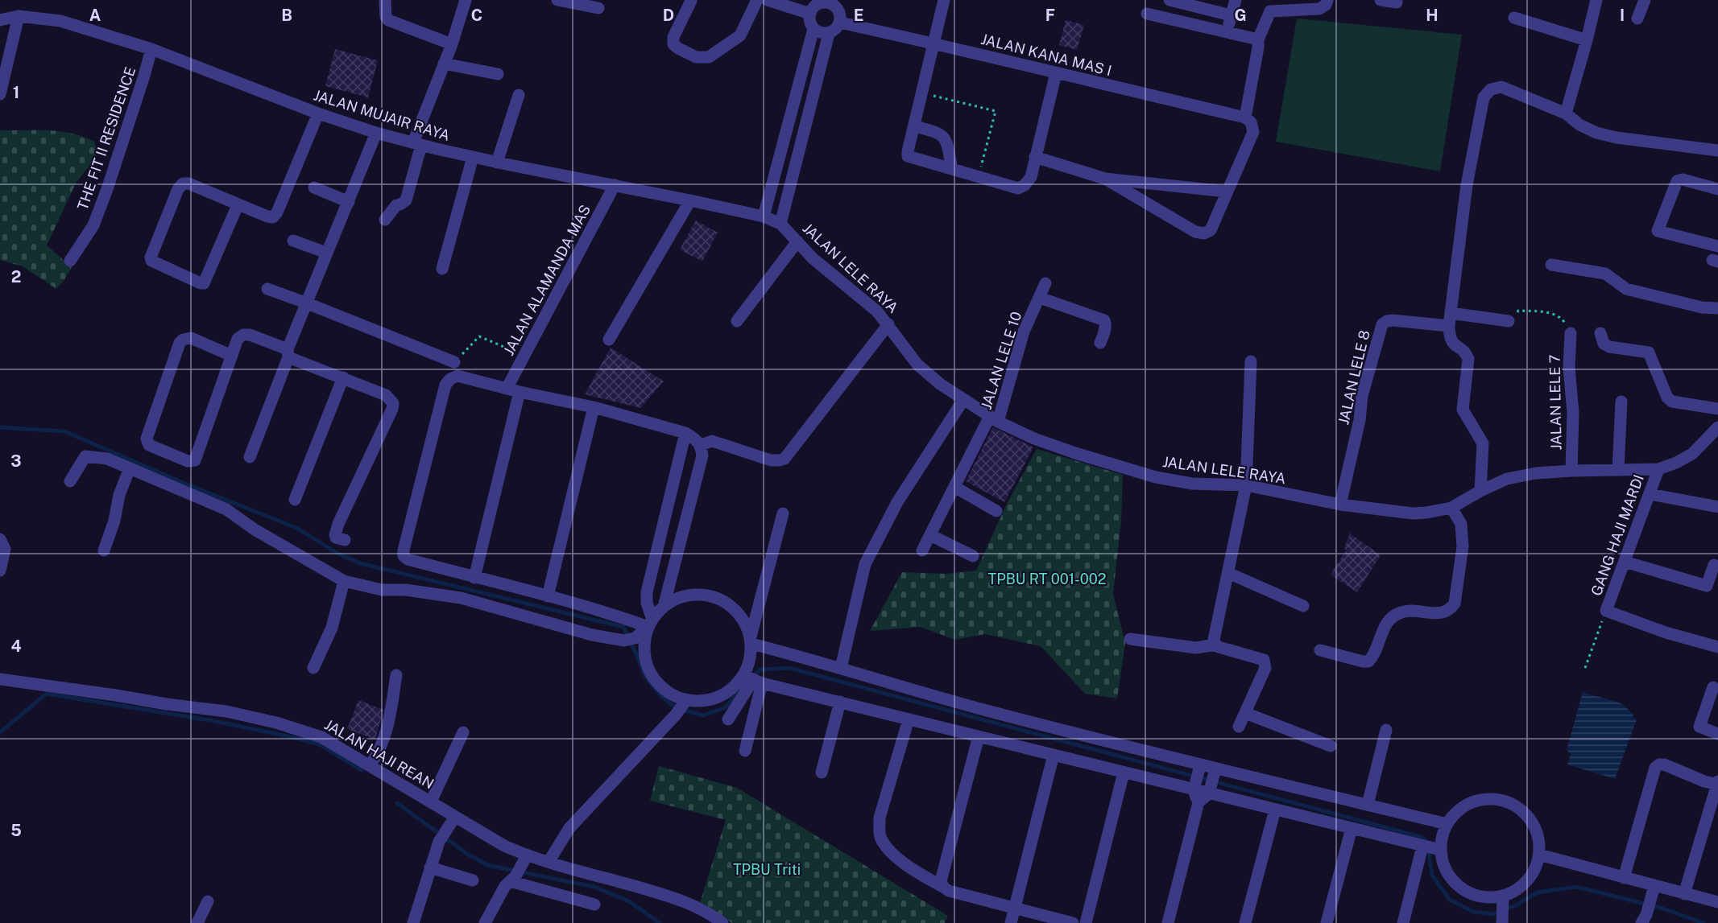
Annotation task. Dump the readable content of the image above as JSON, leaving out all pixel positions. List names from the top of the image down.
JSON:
{
  "streets": {
    "street": [
      "JALAN KANA MAS I",
      "JALAN MUJAIR RAYA",
      "THE FIT II RESIDENCE",
      "JALAN LELE RAYA",
      "JALAN ALAMANDA MAS",
      "JALAN LELE 10",
      "JALAN LELE 8",
      "JALAN LELE 7",
      "GANG HAJI MARDI",
      "JALAN HAJI REAN"
    ]
  },
  "crossings": [
    ["JALAN MUJAIR RAYA", "THE FIT II RESIDENCE"],
    ["JALAN MUJAIR RAYA", "JALAN LELE RAYA"],
    ["JALAN MUJAIR RAYA", "JALAN ALAMANDA MAS"],
    ["JALAN LELE RAYA", "JALAN LELE 10"],
    ["JALAN LELE RAYA", "JALAN LELE 8"],
    ["JALAN LELE RAYA", "JALAN LELE 7"],
    ["JALAN LELE RAYA", "GANG HAJI MARDI"]
  ],
  "parks": ["TPBU RT 001-002", "TPBU Triti"],
  "grid": {
    "columns": [
      "A",
      "B",
      "C",
      "D",
      "E",
      "F",
      "G",
      "H",
      "I"
    ],
    "rows": [
      "1",
      "2",
      "3",
      "4",
      "5"
    ]
  }
}
